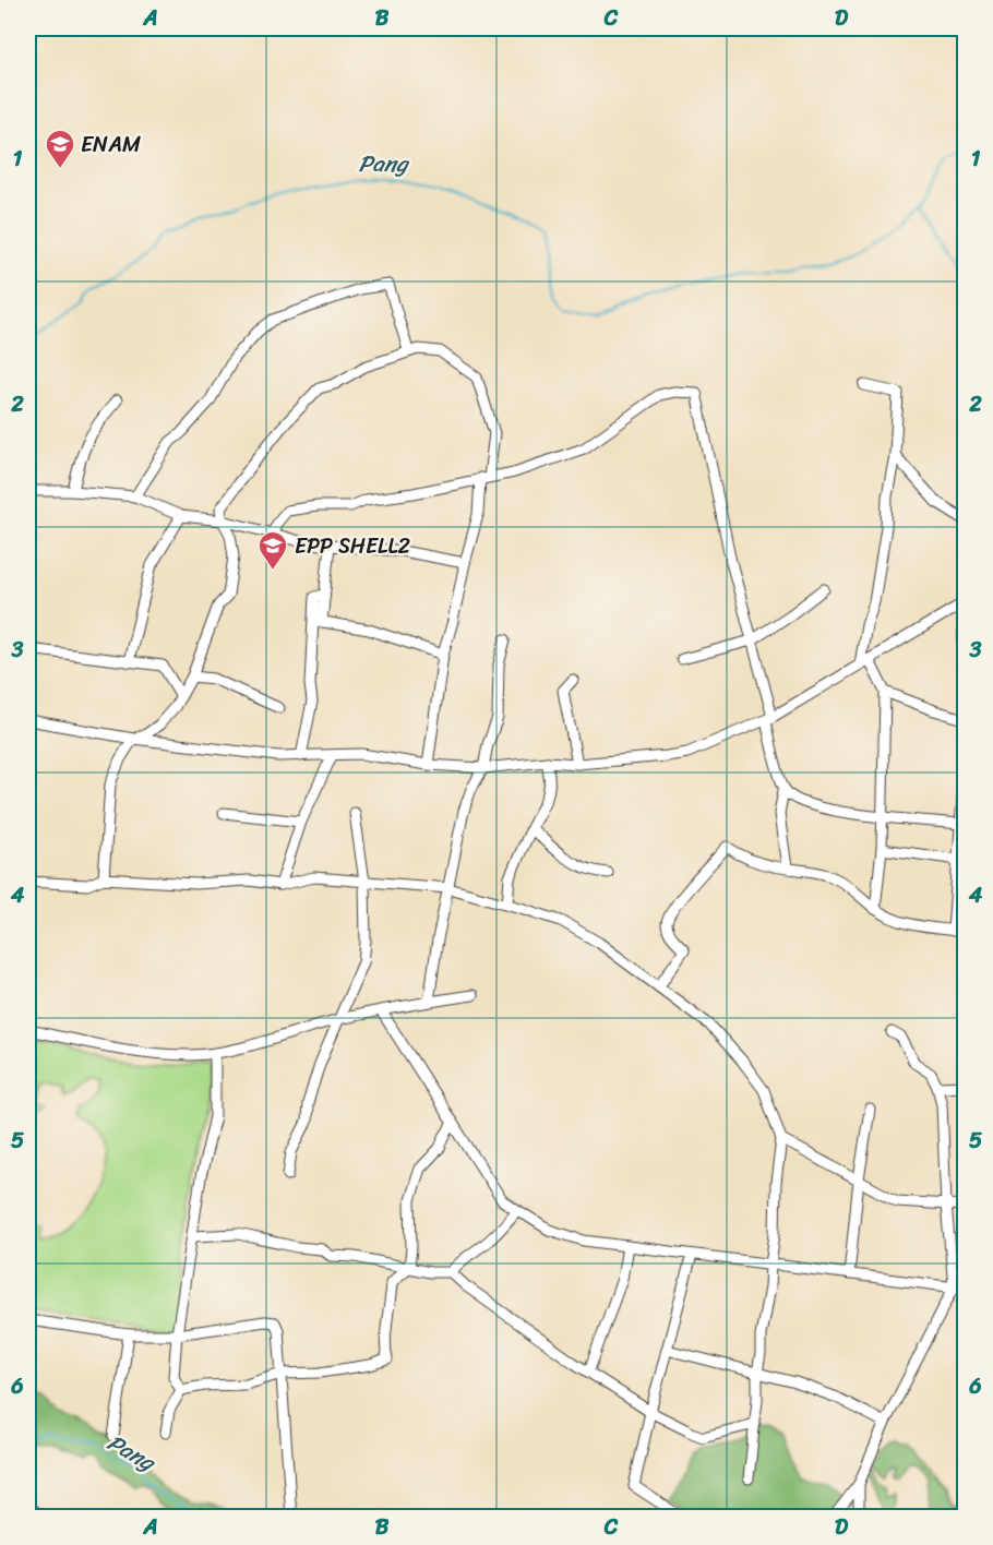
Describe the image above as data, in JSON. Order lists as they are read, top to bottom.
{
  "water": ["Pang"],
  "places": {
    "school or university": ["ENAM", "EPP SHELL2"]
  },
  "grid": {
    "columns": [
      "A",
      "B",
      "C",
      "D"
    ],
    "rows": [
      "1",
      "2",
      "3",
      "4",
      "5",
      "6"
    ]
  }
}
